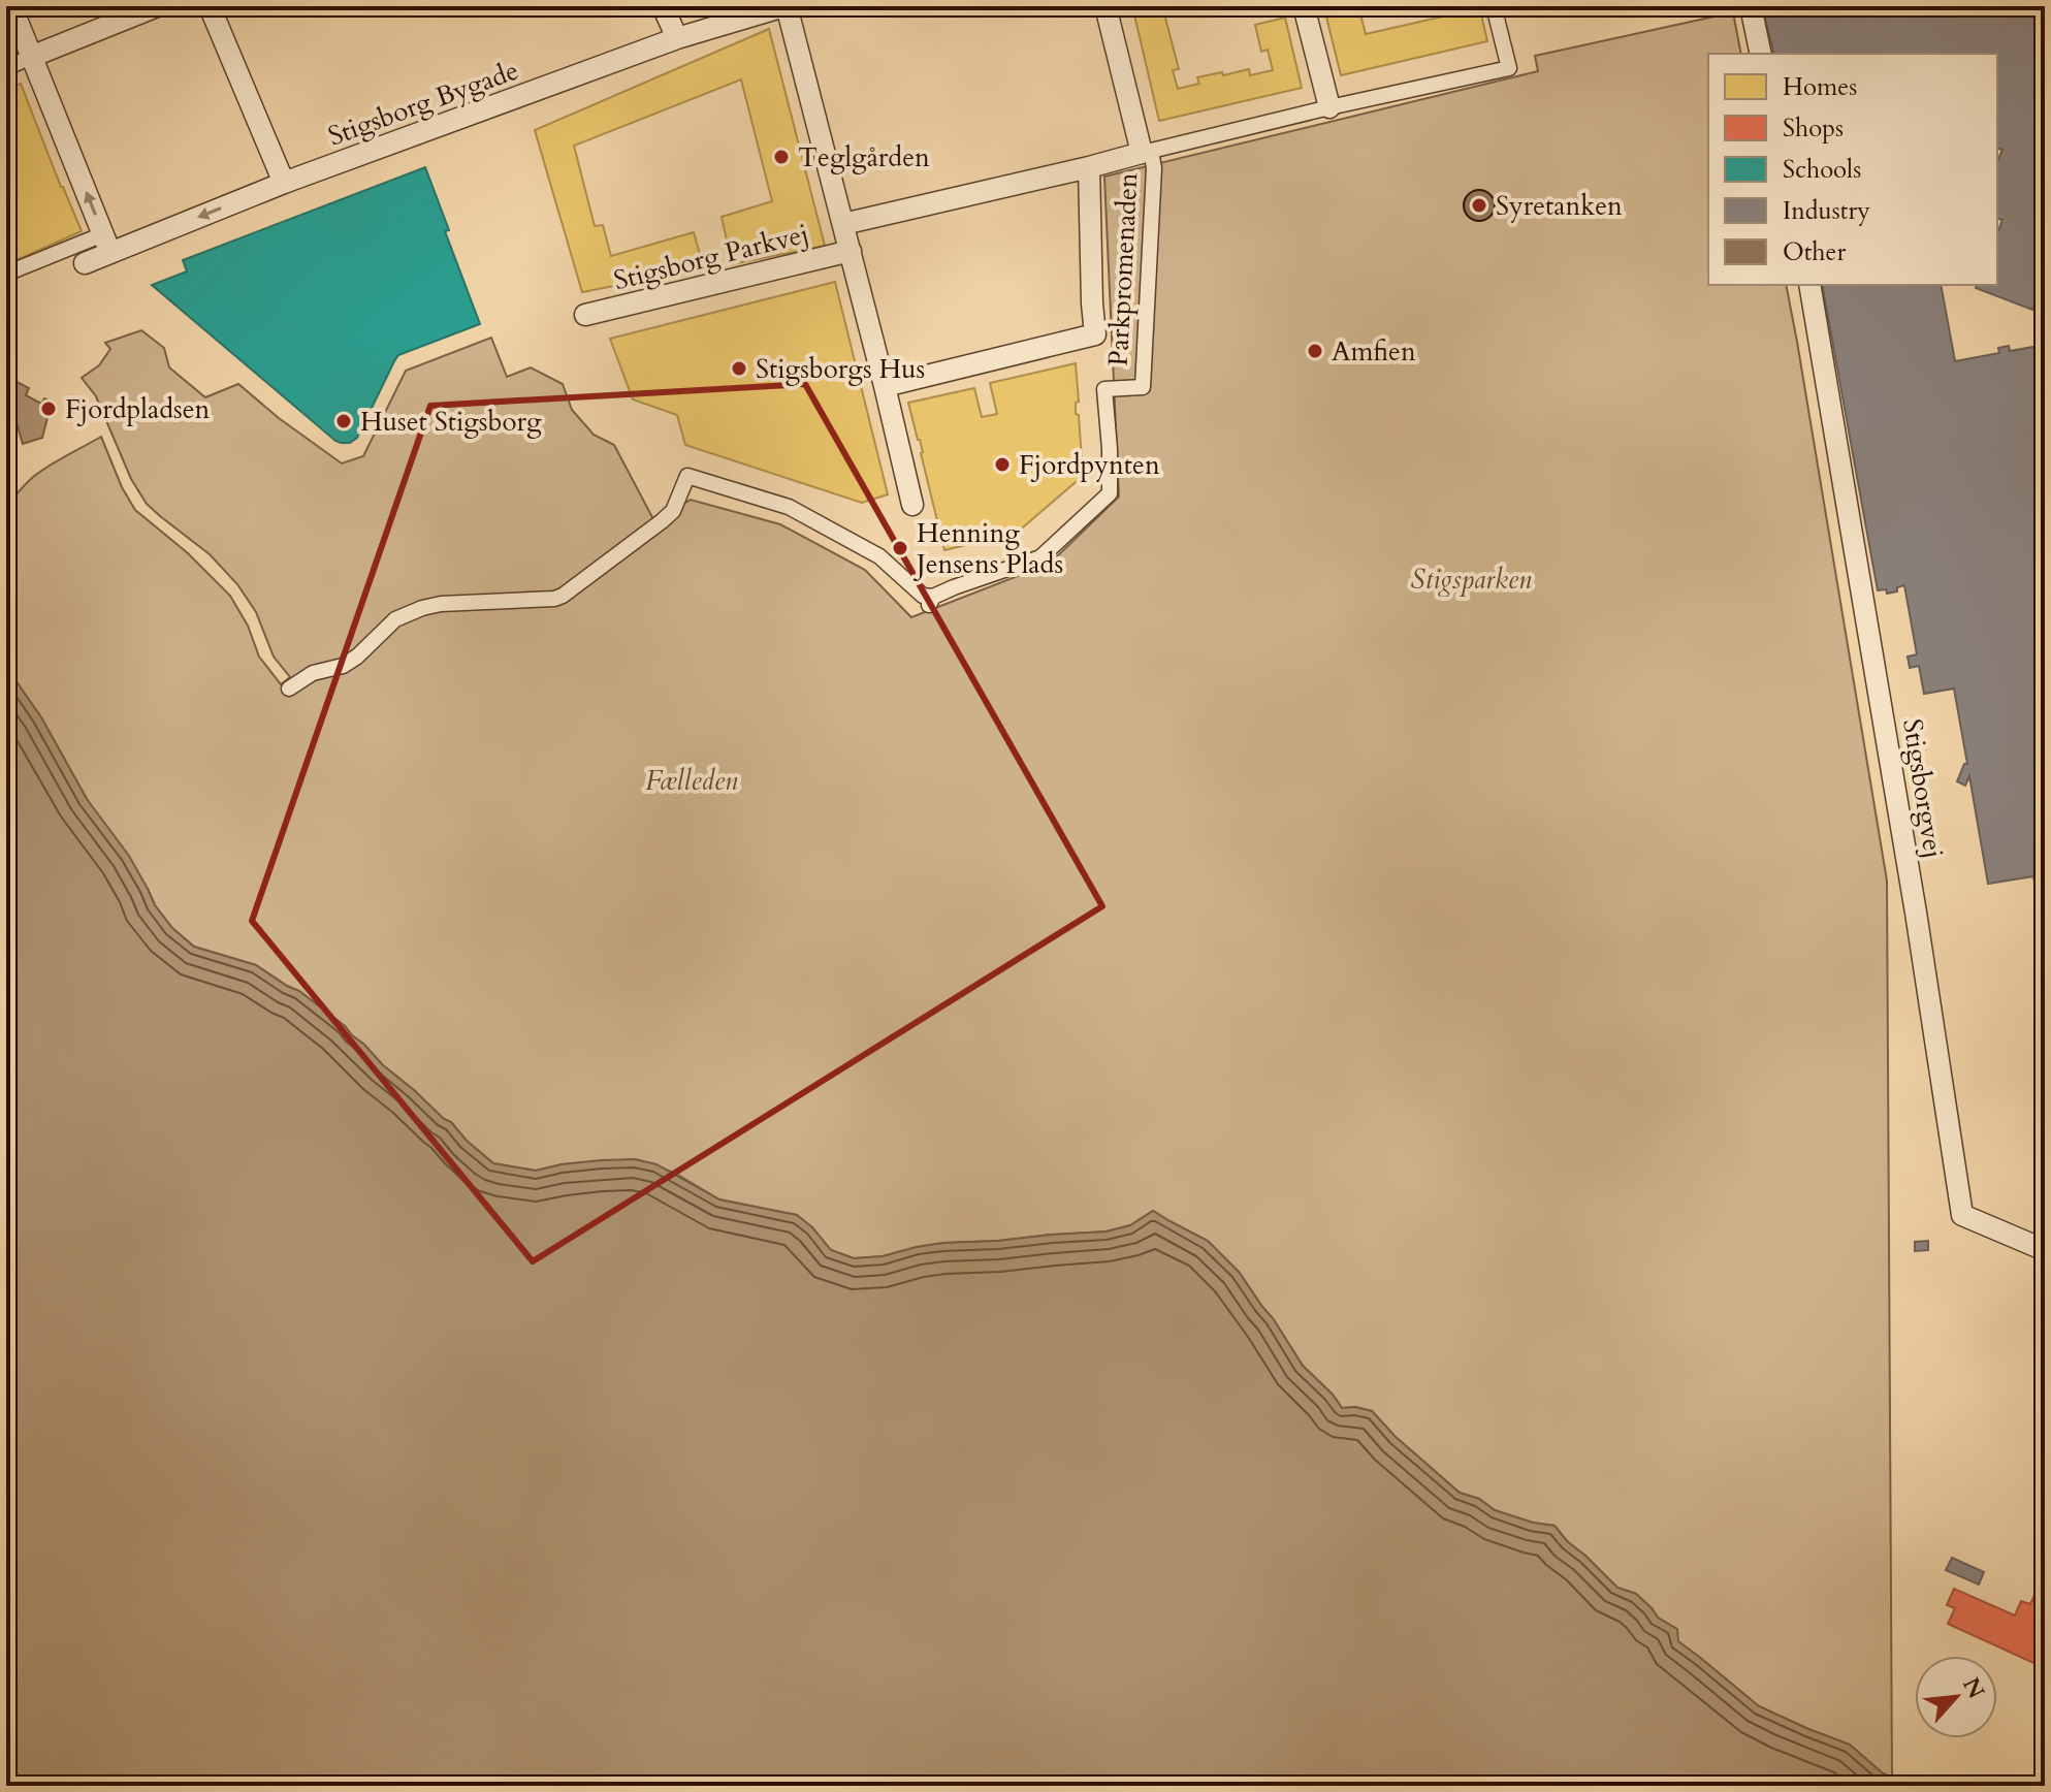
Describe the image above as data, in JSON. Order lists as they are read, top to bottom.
{
  "streets": {
    "street": [
      "Stigsborg Bygade",
      "Stigsborg Parkvej",
      "Parkpromenaden",
      "Stigsborgvej"
    ]
  },
  "crossings": [
    ["Stigsborg Bygade", "Stigsborg Parkvej"],
    ["Stigsborg Parkvej", "Parkpromenaden"]
  ],
  "parks": ["Stigsparken", "Fælleden"],
  "places": [
    "Teglgården",
    "Syretanken",
    "Amfien",
    "Stigsborgs Hus",
    "Fjordpladsen",
    "Huset Stigsborg",
    "Fjordpynten",
    "Henning Jensens Plads"
  ],
  "legend": [
    "Homes",
    "Shops",
    "Schools",
    "Industry",
    "Other"
  ],
  "north": "top right"
}
